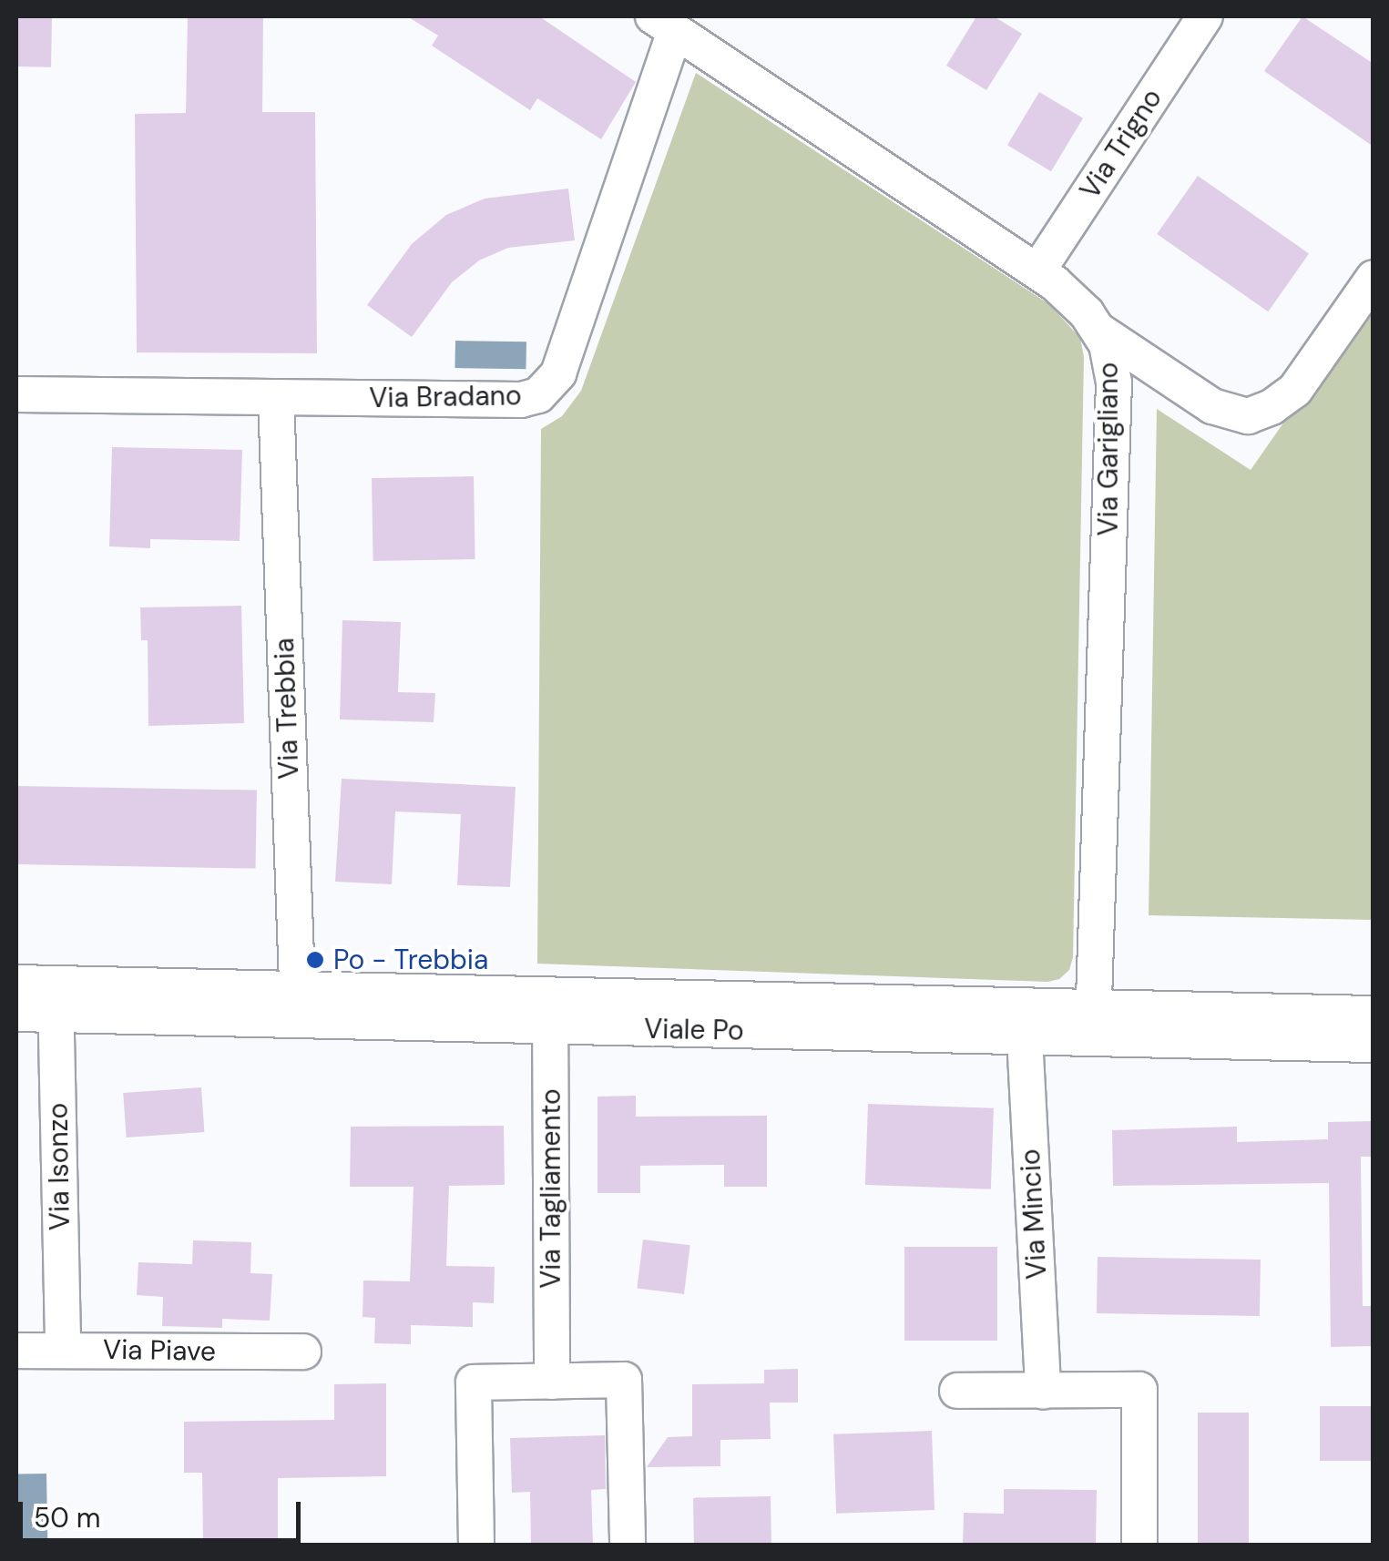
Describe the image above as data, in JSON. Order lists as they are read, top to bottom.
{
  "streets": {
    "street": [
      "Via Trigno",
      "Via Bradano",
      "Via Garigliano",
      "Via Trebbia",
      "Viale Po",
      "Via Isonzo",
      "Via Tagliamento",
      "Via Mincio",
      "Via Piave"
    ]
  },
  "crossings": [
    ["Via Trigno", "Via Garigliano"],
    ["Via Bradano", "Via Garigliano"],
    ["Via Bradano", "Via Trebbia"],
    ["Via Garigliano", "Viale Po"],
    ["Via Trebbia", "Viale Po"],
    ["Viale Po", "Via Isonzo"],
    ["Viale Po", "Via Tagliamento"],
    ["Viale Po", "Via Mincio"],
    ["Via Isonzo", "Via Piave"]
  ],
  "places": ["Po - Trebbia"],
  "scale_bar": "50 m"
}
